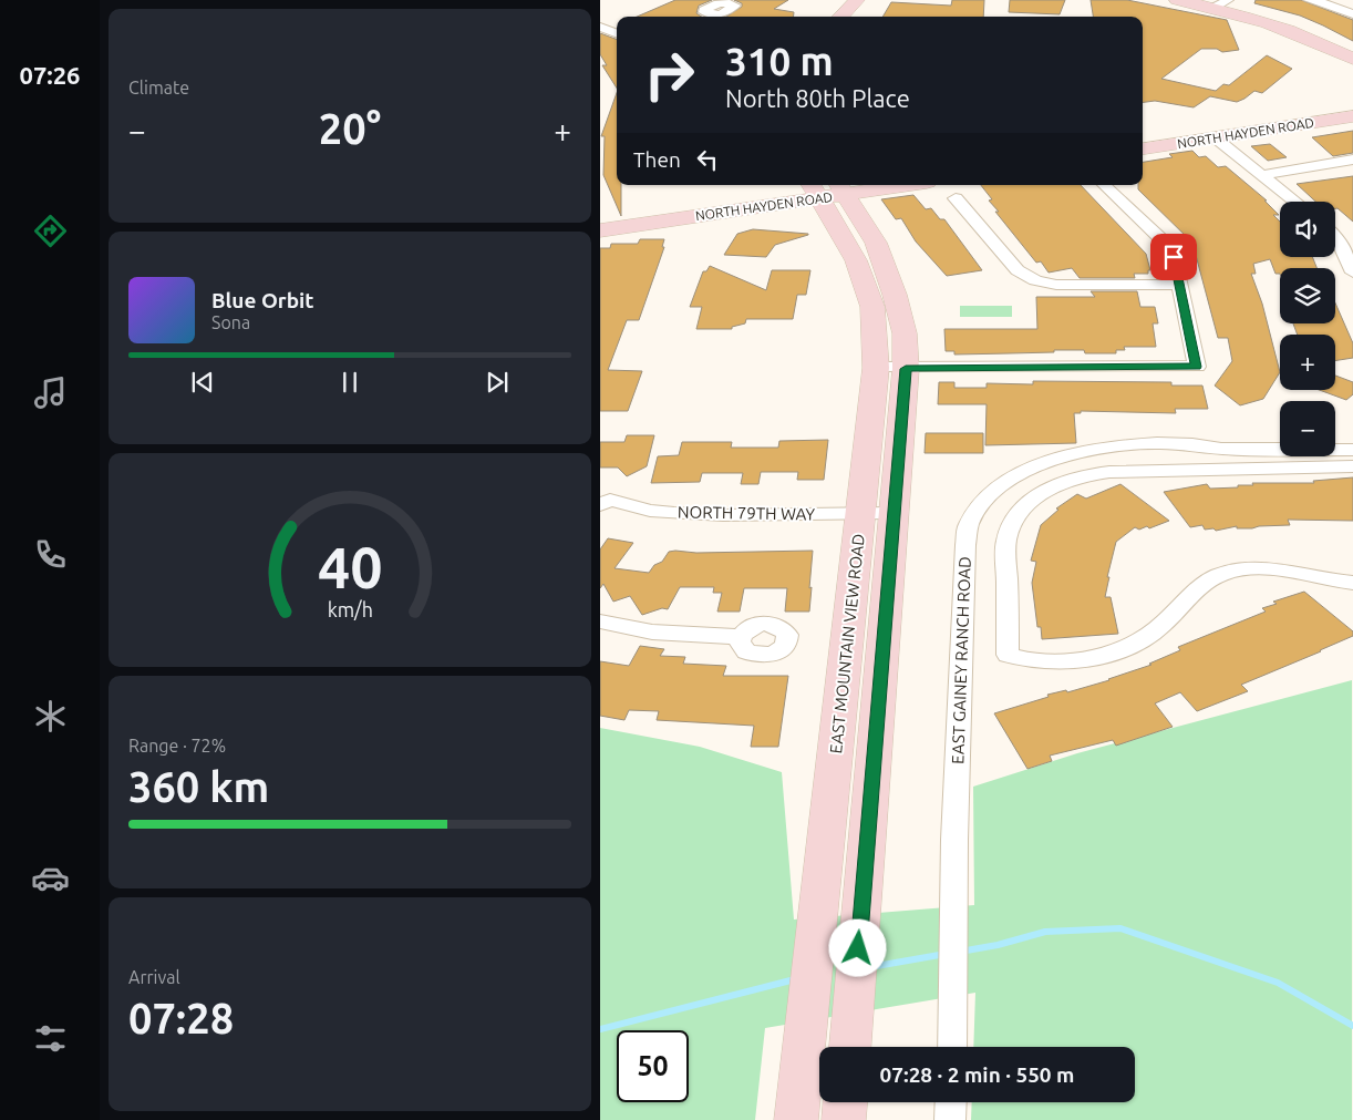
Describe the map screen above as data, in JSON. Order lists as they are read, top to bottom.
{
  "streets": {
    "main road": ["NORTH HAYDEN ROAD", "EAST MOUNTAIN VIEW ROAD"],
    "street": ["NORTH 79TH WAY", "EAST GAINEY RANCH ROAD"]
  },
  "crossings": [
    ["NORTH HAYDEN ROAD", "EAST MOUNTAIN VIEW ROAD"],
    ["NORTH 79TH WAY", "EAST MOUNTAIN VIEW ROAD"]
  ],
  "page": {
    "tabs": "07:26",
    "tile": [
      "Climate",
      ["Range · 72%", "360 km"],
      ["Arrival", "07:28"]
    ],
    "turn": ["310 m", "North 80th Place"],
    "heat": ["−", "20°", "+"],
    "then": "Then",
    "map_buttons": ["+", "−"],
    "song": ["Blue Orbit", "Sona"],
    "limit": "50",
    "trip": "07:28 · 2 min · 550 m",
    "gauge": ["40", "km/h"]
  }
}
